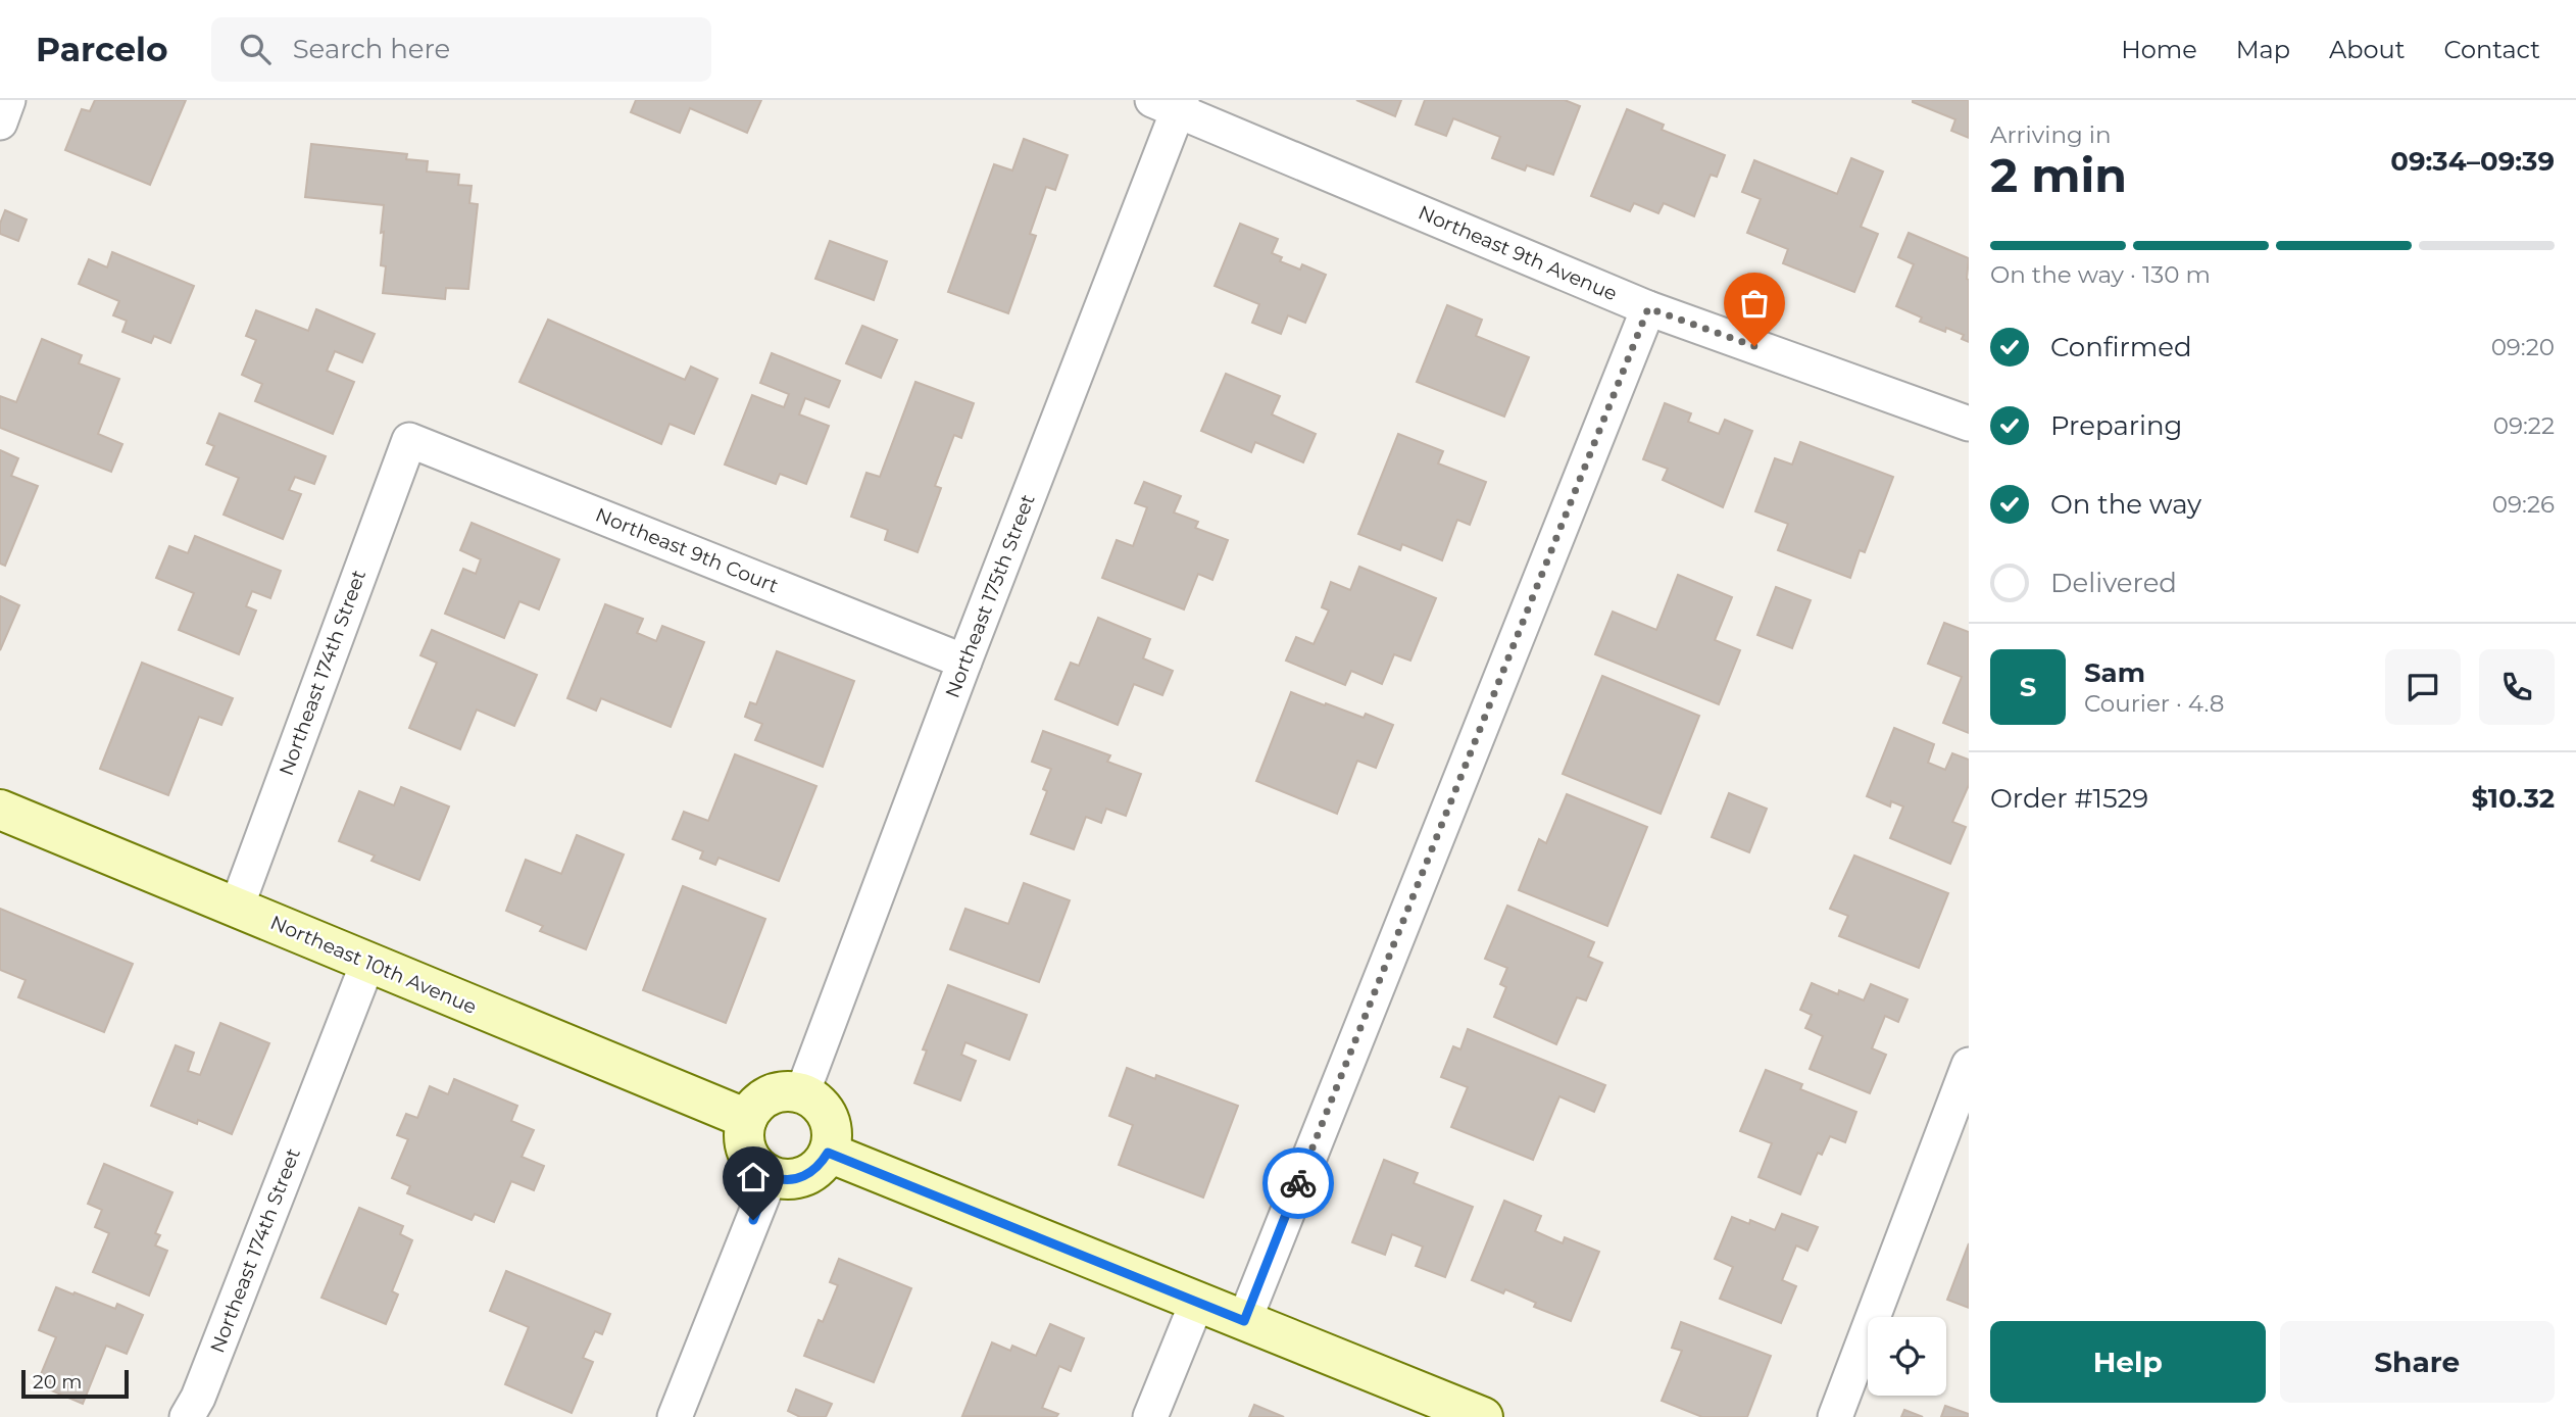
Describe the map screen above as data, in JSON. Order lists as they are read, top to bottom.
{
  "streets": {
    "street": [
      "Northeast 9th Avenue",
      "Northeast 9th Court",
      "Northeast 175th Street",
      "Northeast 174th Street",
      "Northeast 10th Avenue"
    ]
  },
  "crossings": [
    ["Northeast 9th Avenue", "Northeast 175th Street"],
    ["Northeast 9th Court", "Northeast 175th Street"],
    ["Northeast 9th Court", "Northeast 174th Street"],
    ["Northeast 175th Street", "Northeast 10th Avenue"],
    ["Northeast 174th Street", "Northeast 10th Avenue"]
  ],
  "scale_bar": "20 m",
  "page": {
    "header": "Parcelo",
    "search": "Search here",
    "nav": [
      "Home",
      "Map",
      "About",
      "Contact"
    ],
    "heading": ["2 min", "Arriving in", "09:34–09:39"],
    "panel": [
      "Sam",
      "Courier · 4.8",
      "Order #1529",
      "$10.32"
    ],
    "bar": "On the way · 130 m",
    "list": [
      ["Confirmed", "09:20"],
      ["Preparing", "09:22"],
      ["On the way", "09:26"],
      "Delivered"
    ],
    "round": "S",
    "buttons": ["Help", "Share"],
    "scale": "20 m"
  }
}
